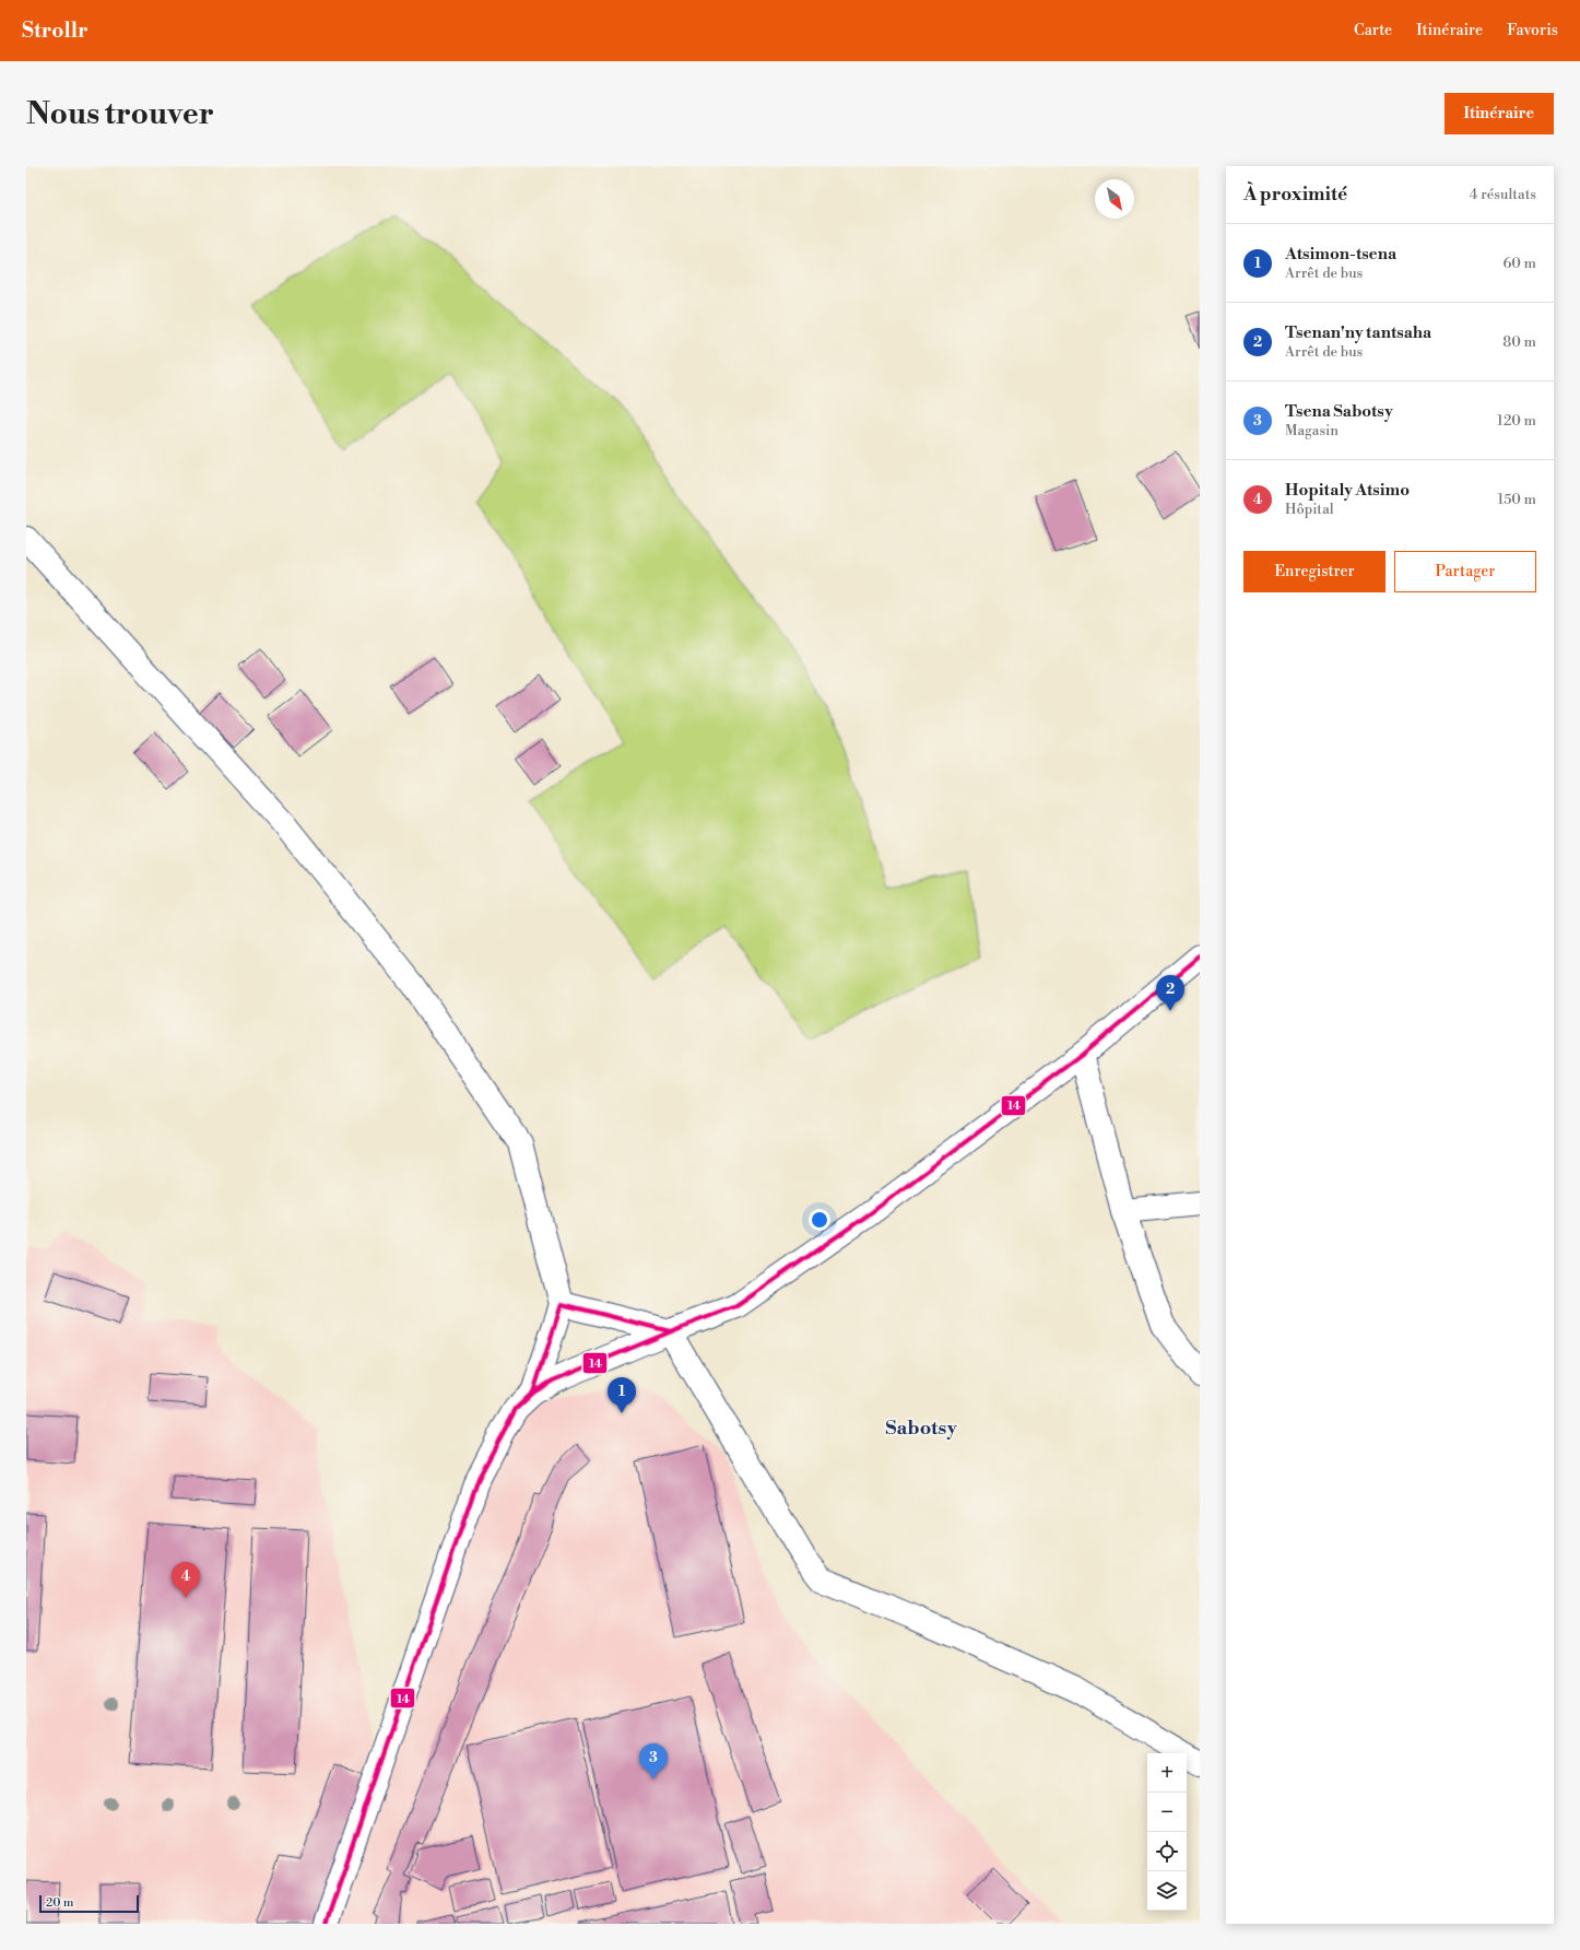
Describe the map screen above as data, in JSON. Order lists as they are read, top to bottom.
{
  "districts": ["Sabotsy"],
  "lines": ["transit line 14"],
  "scale_bar": "20 m",
  "north": "bottom right",
  "page": {
    "header": "Strollr",
    "nav": ["Carte", "Itinéraire", "Favoris"],
    "buttons": [
      "Itinéraire",
      ["Enregistrer", "Partager"]
    ],
    "title": "Nous trouver",
    "heading": ["À proximité", "4 résultats"],
    "list": [
      {
        "mark": "1",
        "name": "Atsimon-tsena",
        "note": "Arrêt de bus",
        "value": "60 m"
      },
      {
        "mark": "2",
        "name": "Tsenan'ny tantsaha",
        "note": "Arrêt de bus",
        "value": "80 m"
      },
      {
        "mark": "3",
        "name": "Tsena Sabotsy",
        "note": "Magasin",
        "value": "120 m"
      },
      {
        "mark": "4",
        "name": "Hopitaly Atsimo",
        "note": "Hôpital",
        "value": "150 m"
      }
    ],
    "pins": [
      "2",
      "1",
      "4",
      "3"
    ],
    "map_buttons": ["+", "−"],
    "scale": "20 m"
  }
}
